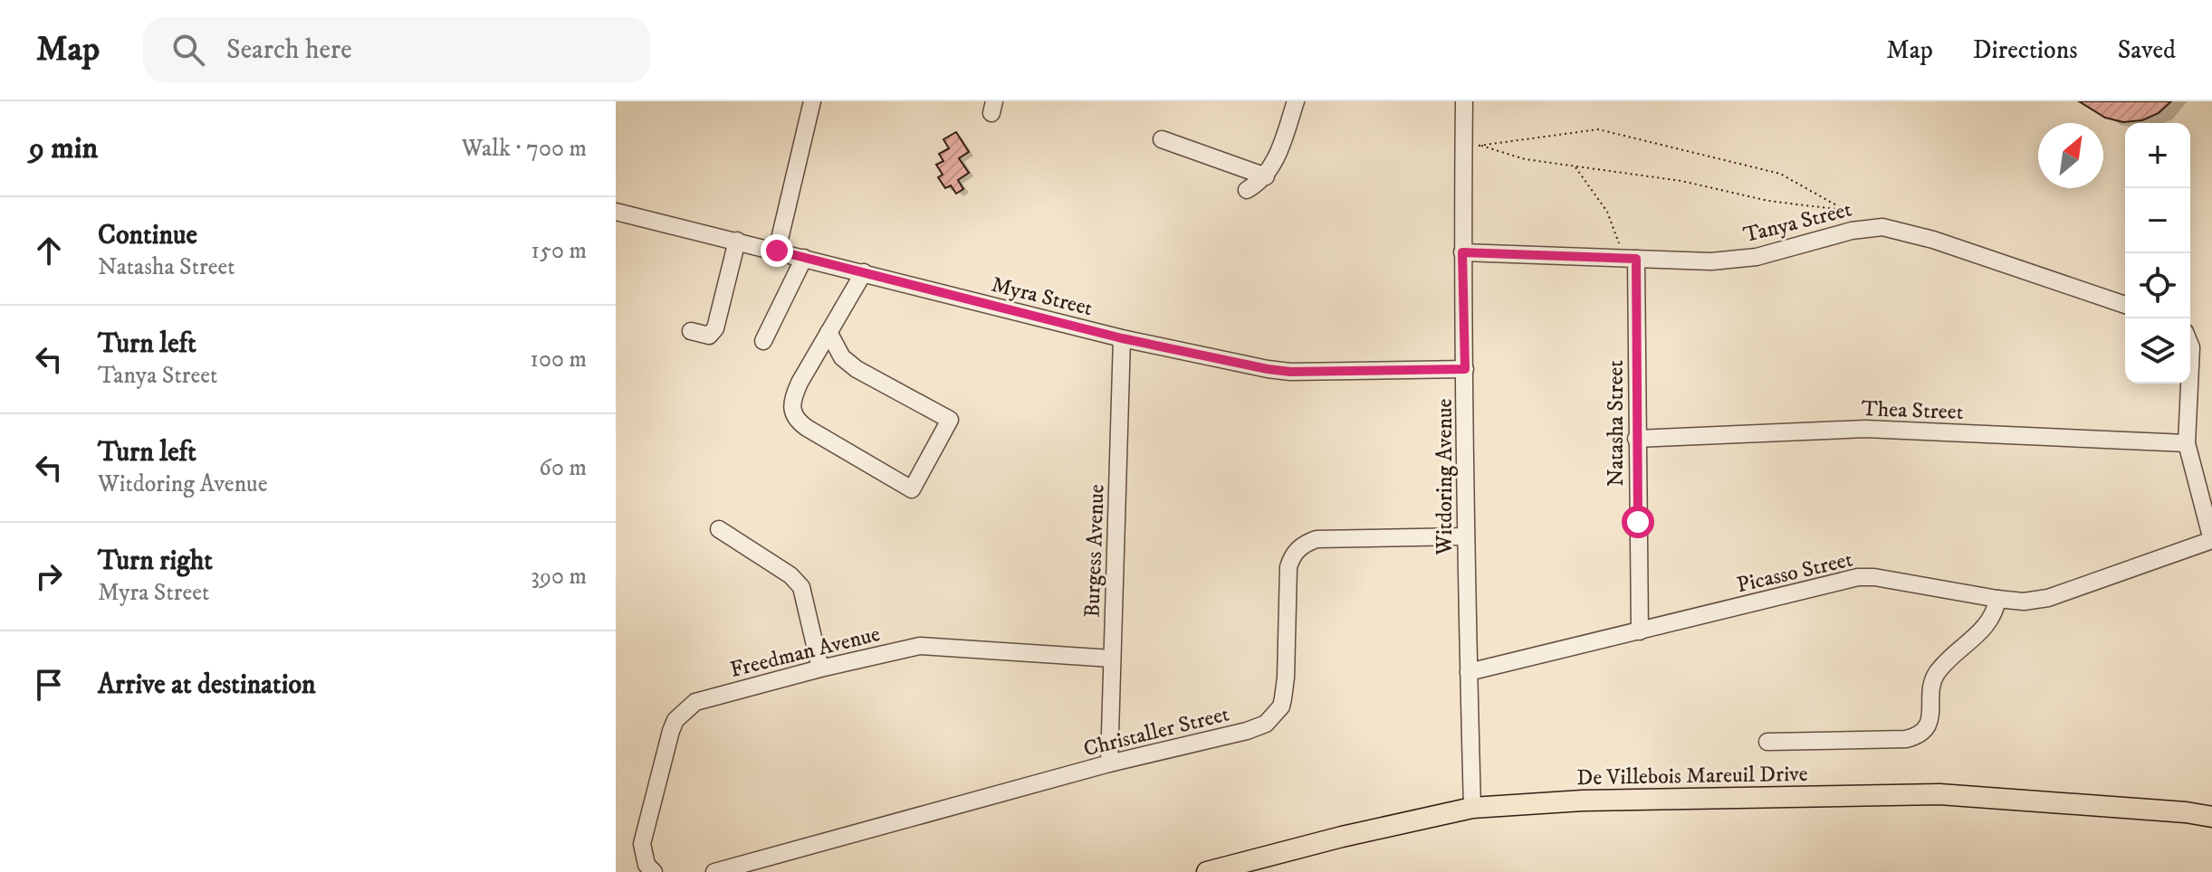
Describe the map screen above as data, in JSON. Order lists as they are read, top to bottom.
{
  "streets": {
    "main road": ["De Villebois Mareuil Drive"],
    "street": [
      "Tanya Street",
      "Myra Street",
      "Thea Street",
      "Natasha Street",
      "Witdoring Avenue",
      "Burgess Avenue",
      "Picasso Street",
      "Freedman Avenue",
      "Christaller Street"
    ]
  },
  "crossings": [
    ["Tanya Street", "Natasha Street"],
    ["Tanya Street", "Witdoring Avenue"],
    ["Myra Street", "Witdoring Avenue"],
    ["Myra Street", "Burgess Avenue"],
    ["Thea Street", "Natasha Street"],
    ["Natasha Street", "Picasso Street"],
    ["Witdoring Avenue", "Picasso Street"],
    ["Witdoring Avenue", "Christaller Street"],
    ["Witdoring Avenue", "De Villebois Mareuil Drive"],
    ["Burgess Avenue", "Freedman Avenue"],
    ["Burgess Avenue", "Christaller Street"]
  ],
  "north": "top right",
  "page": {
    "header": "Map",
    "search": "Search here",
    "nav": ["Map", "Directions", "Saved"],
    "heading": ["9 min", "Walk · 700 m"],
    "map_buttons": ["+", "−"],
    "list": [
      ["Continue", "Natasha Street", "150 m"],
      ["Turn left", "Tanya Street", "100 m"],
      ["Turn left", "Witdoring Avenue", "60 m"],
      ["Turn right", "Myra Street", "390 m"],
      "Arrive at destination"
    ]
  }
}
